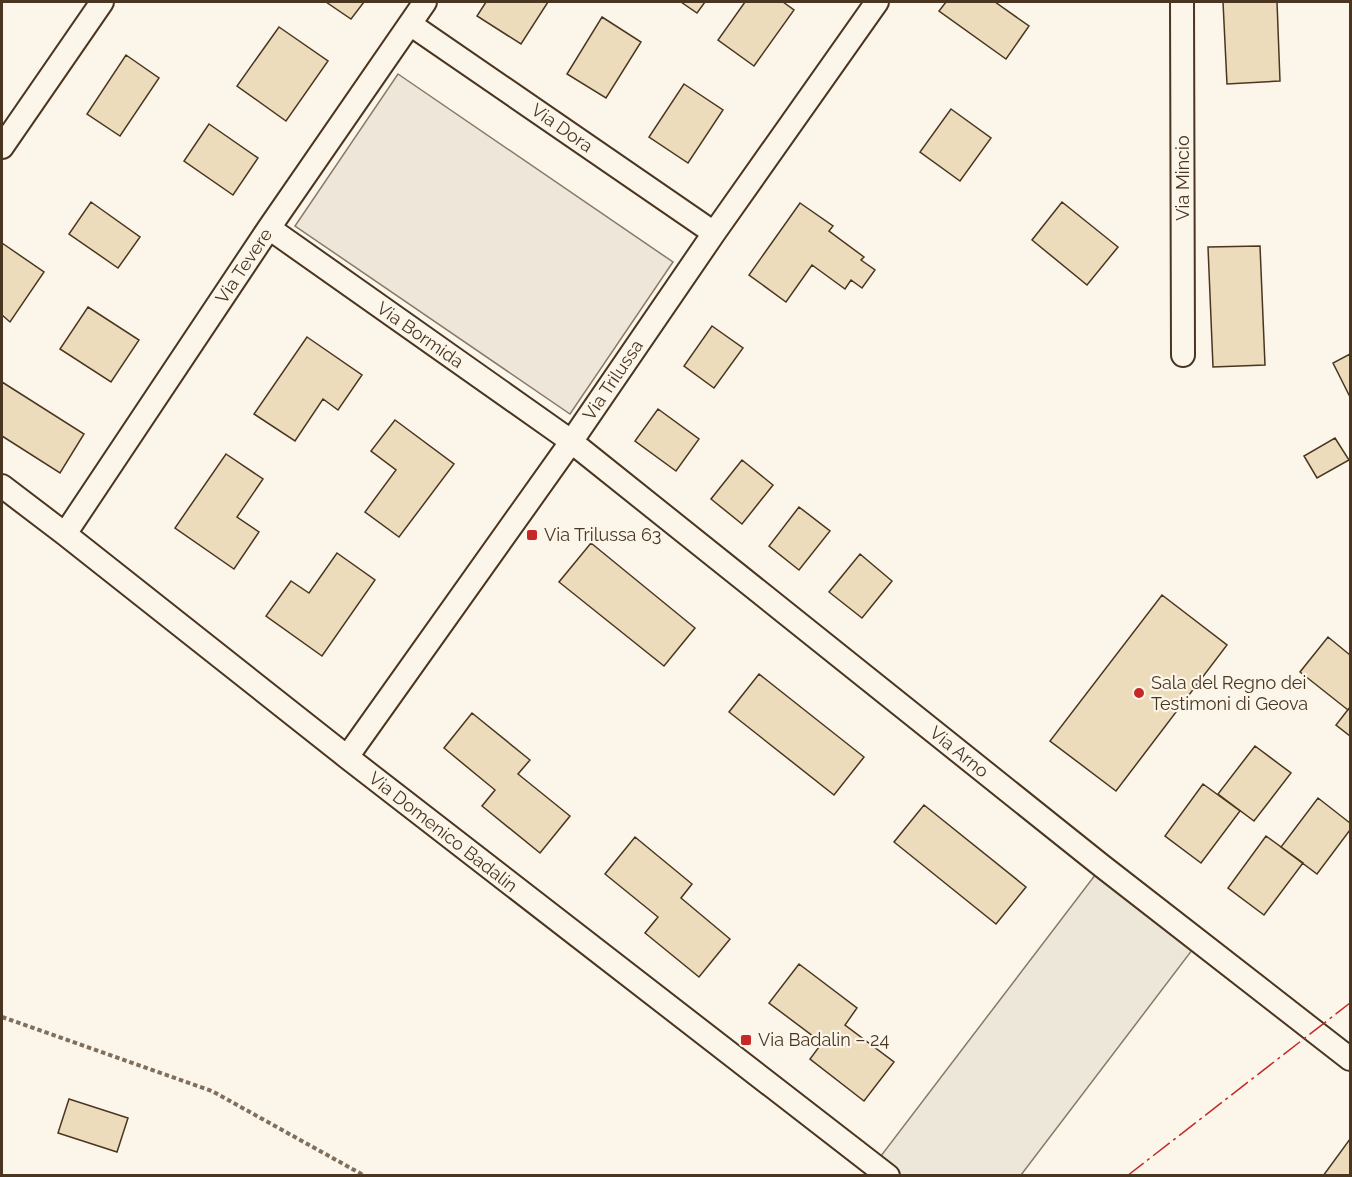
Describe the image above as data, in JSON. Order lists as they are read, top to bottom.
{
  "streets": {
    "street": [
      "Via Dora",
      "Via Mincio",
      "Via Tevere",
      "Via Bormida",
      "Via Trilussa",
      "Via Arno",
      "Via Domenico Badalin"
    ]
  },
  "crossings": [
    ["Via Dora", "Via Tevere"],
    ["Via Dora", "Via Trilussa"],
    ["Via Tevere", "Via Bormida"],
    ["Via Tevere", "Via Domenico Badalin"],
    ["Via Bormida", "Via Trilussa"],
    ["Via Bormida", "Via Arno"],
    ["Via Trilussa", "Via Arno"],
    ["Via Trilussa", "Via Domenico Badalin"]
  ],
  "places": {
    "transit": ["Via Trilussa 63", "Via Badalin – 24"],
    "other": ["Sala del Regno dei Testimoni di Geova"]
  }
}
